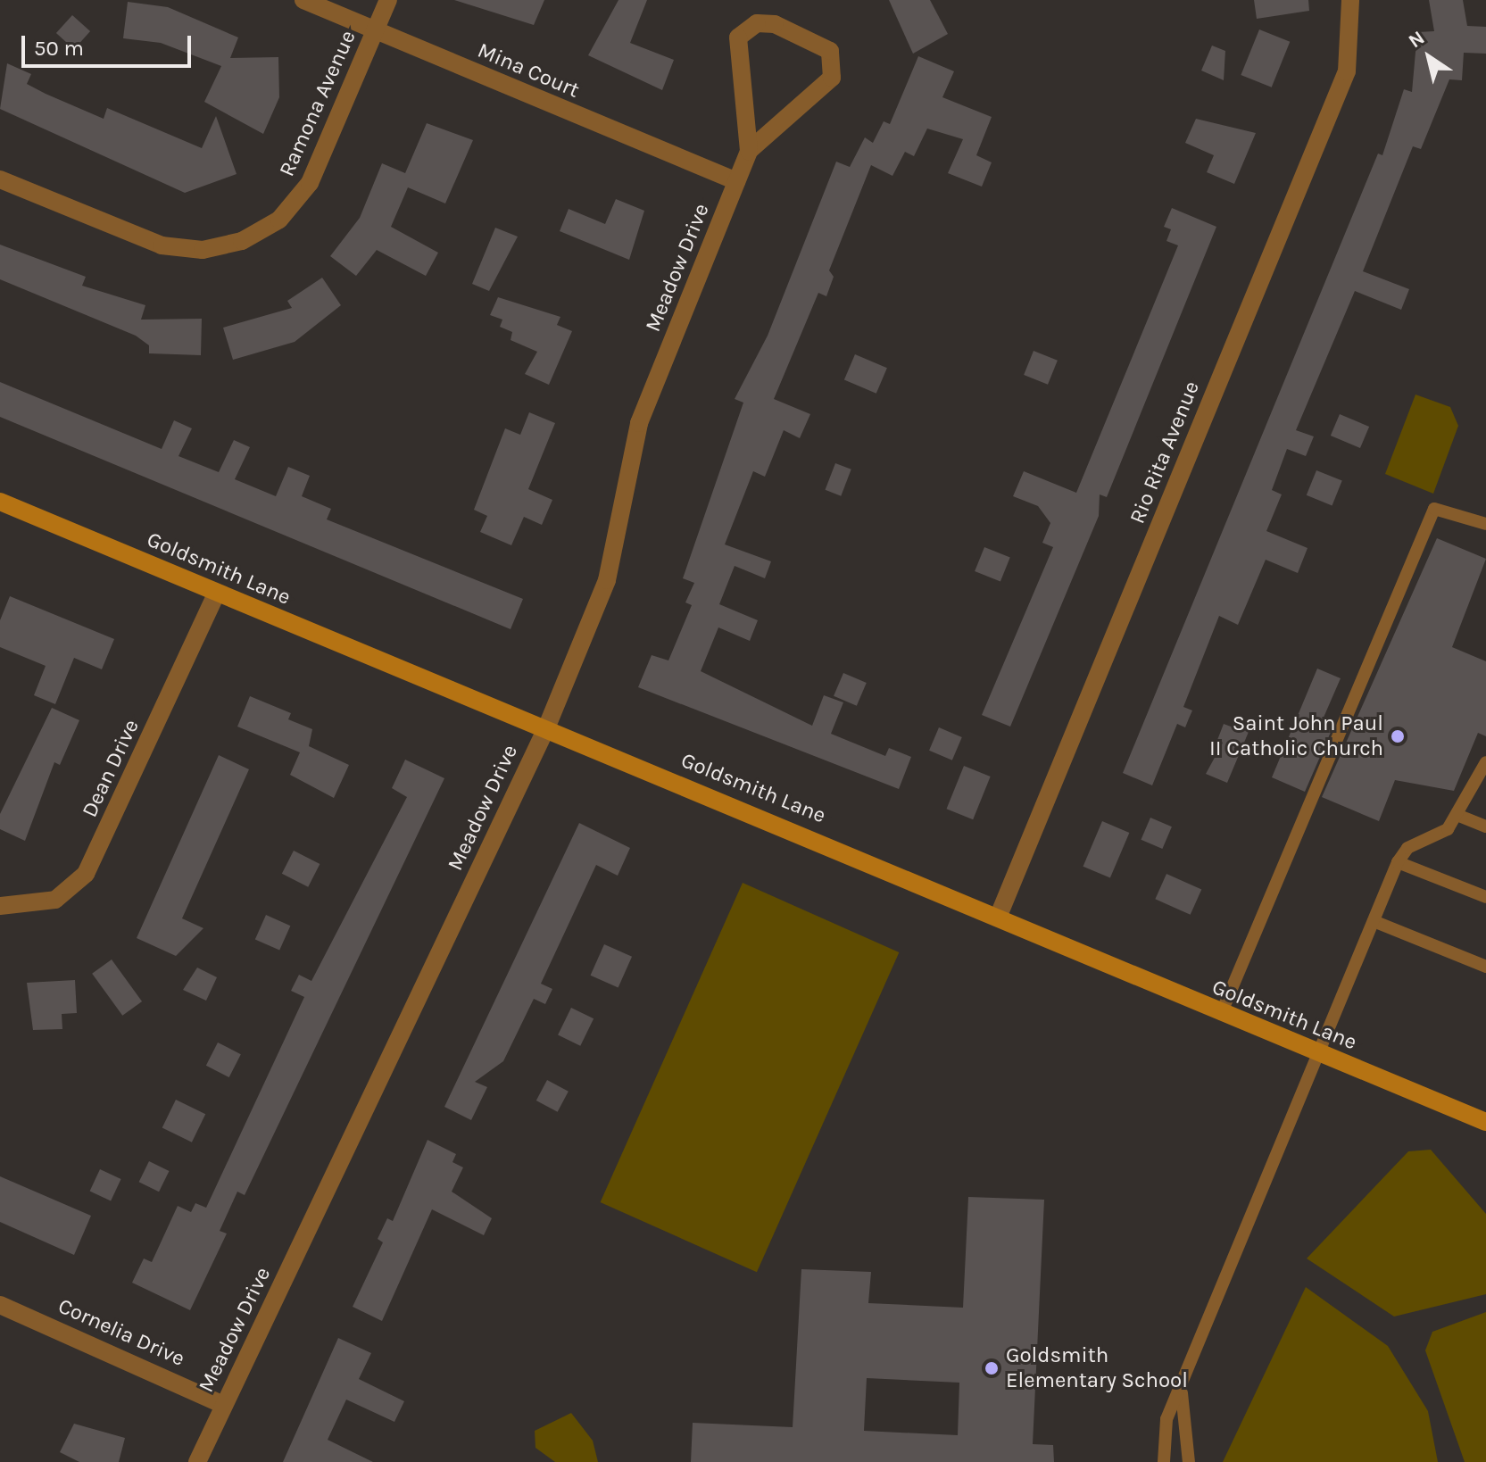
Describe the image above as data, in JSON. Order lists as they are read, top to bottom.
{
  "streets": {
    "street": [
      "Mina Court",
      "Ramona Avenue",
      "Meadow Drive",
      "Rio Rita Avenue",
      "Goldsmith Lane",
      "Dean Drive",
      "Cornelia Drive"
    ]
  },
  "crossings": [
    ["Mina Court", "Ramona Avenue"],
    ["Mina Court", "Meadow Drive"],
    ["Meadow Drive", "Goldsmith Lane"],
    ["Meadow Drive", "Cornelia Drive"],
    ["Rio Rita Avenue", "Goldsmith Lane"],
    ["Goldsmith Lane", "Dean Drive"]
  ],
  "places": ["Saint John Paul II Catholic Church", "Goldsmith Elementary School"],
  "scale_bar": "50 m",
  "north": "top left"
}
